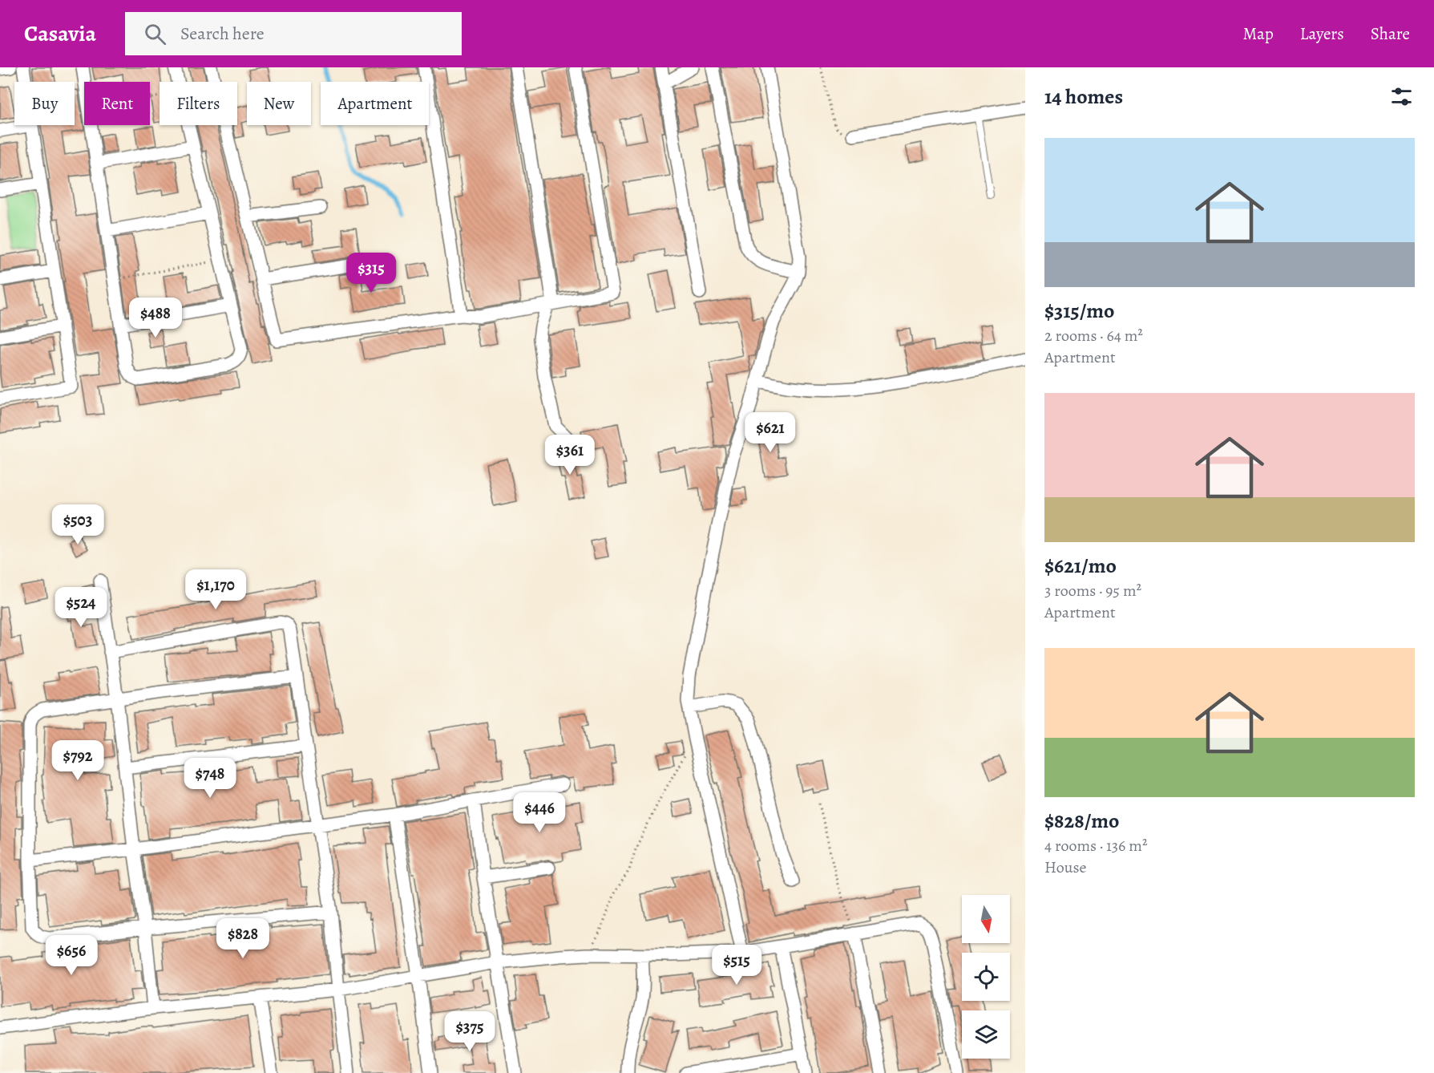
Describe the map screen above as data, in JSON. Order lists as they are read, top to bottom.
{
  "north": "bottom",
  "page": {
    "header": "Casavia",
    "search": "Search here",
    "nav": ["Map", "Layers", "Share"],
    "heading": "14 homes",
    "chip": [
      "Buy",
      "Rent",
      "Filters",
      "New",
      "Apartment"
    ],
    "list": [
      {
        "name": "$315/mo",
        "note": "2 rooms · 64 m² · Apartment"
      },
      {
        "name": "$621/mo",
        "note": "3 rooms · 95 m² · Apartment"
      },
      {
        "name": "$828/mo",
        "note": "4 rooms · 136 m² · House"
      }
    ],
    "price": [
      "$315",
      "$488",
      "$621",
      "$361",
      "$503",
      "$1,170",
      "$524",
      "$792",
      "$748",
      "$446",
      "$828",
      "$656",
      "$515",
      "$375"
    ]
  }
}
